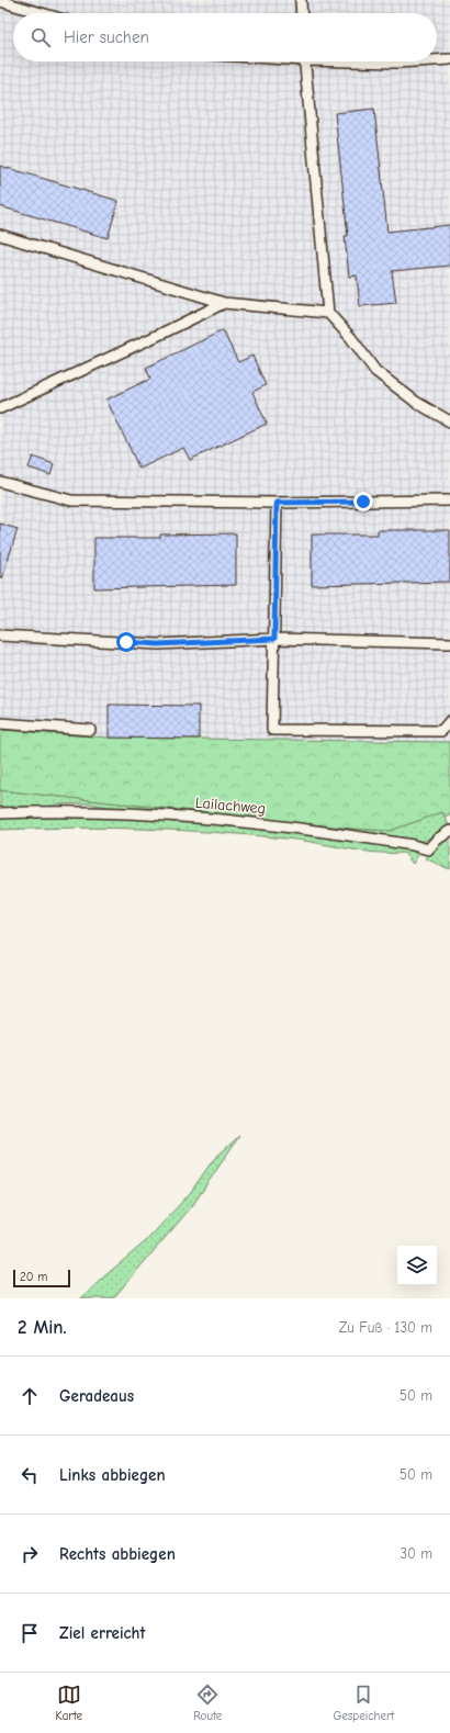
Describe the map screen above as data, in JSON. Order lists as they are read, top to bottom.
{
  "streets": {
    "lane": ["Lailachweg"]
  },
  "scale_bar": "20 m",
  "page": {
    "search": "Hier suchen",
    "scale": "20 m",
    "heading": ["2 Min.", "Zu Fuß · 130 m"],
    "list": [
      ["Geradeaus", "50 m"],
      ["Links abbiegen", "50 m"],
      ["Rechts abbiegen", "30 m"],
      "Ziel erreicht"
    ],
    "nav": ["Karte", "Route", "Gespeichert"]
  }
}
